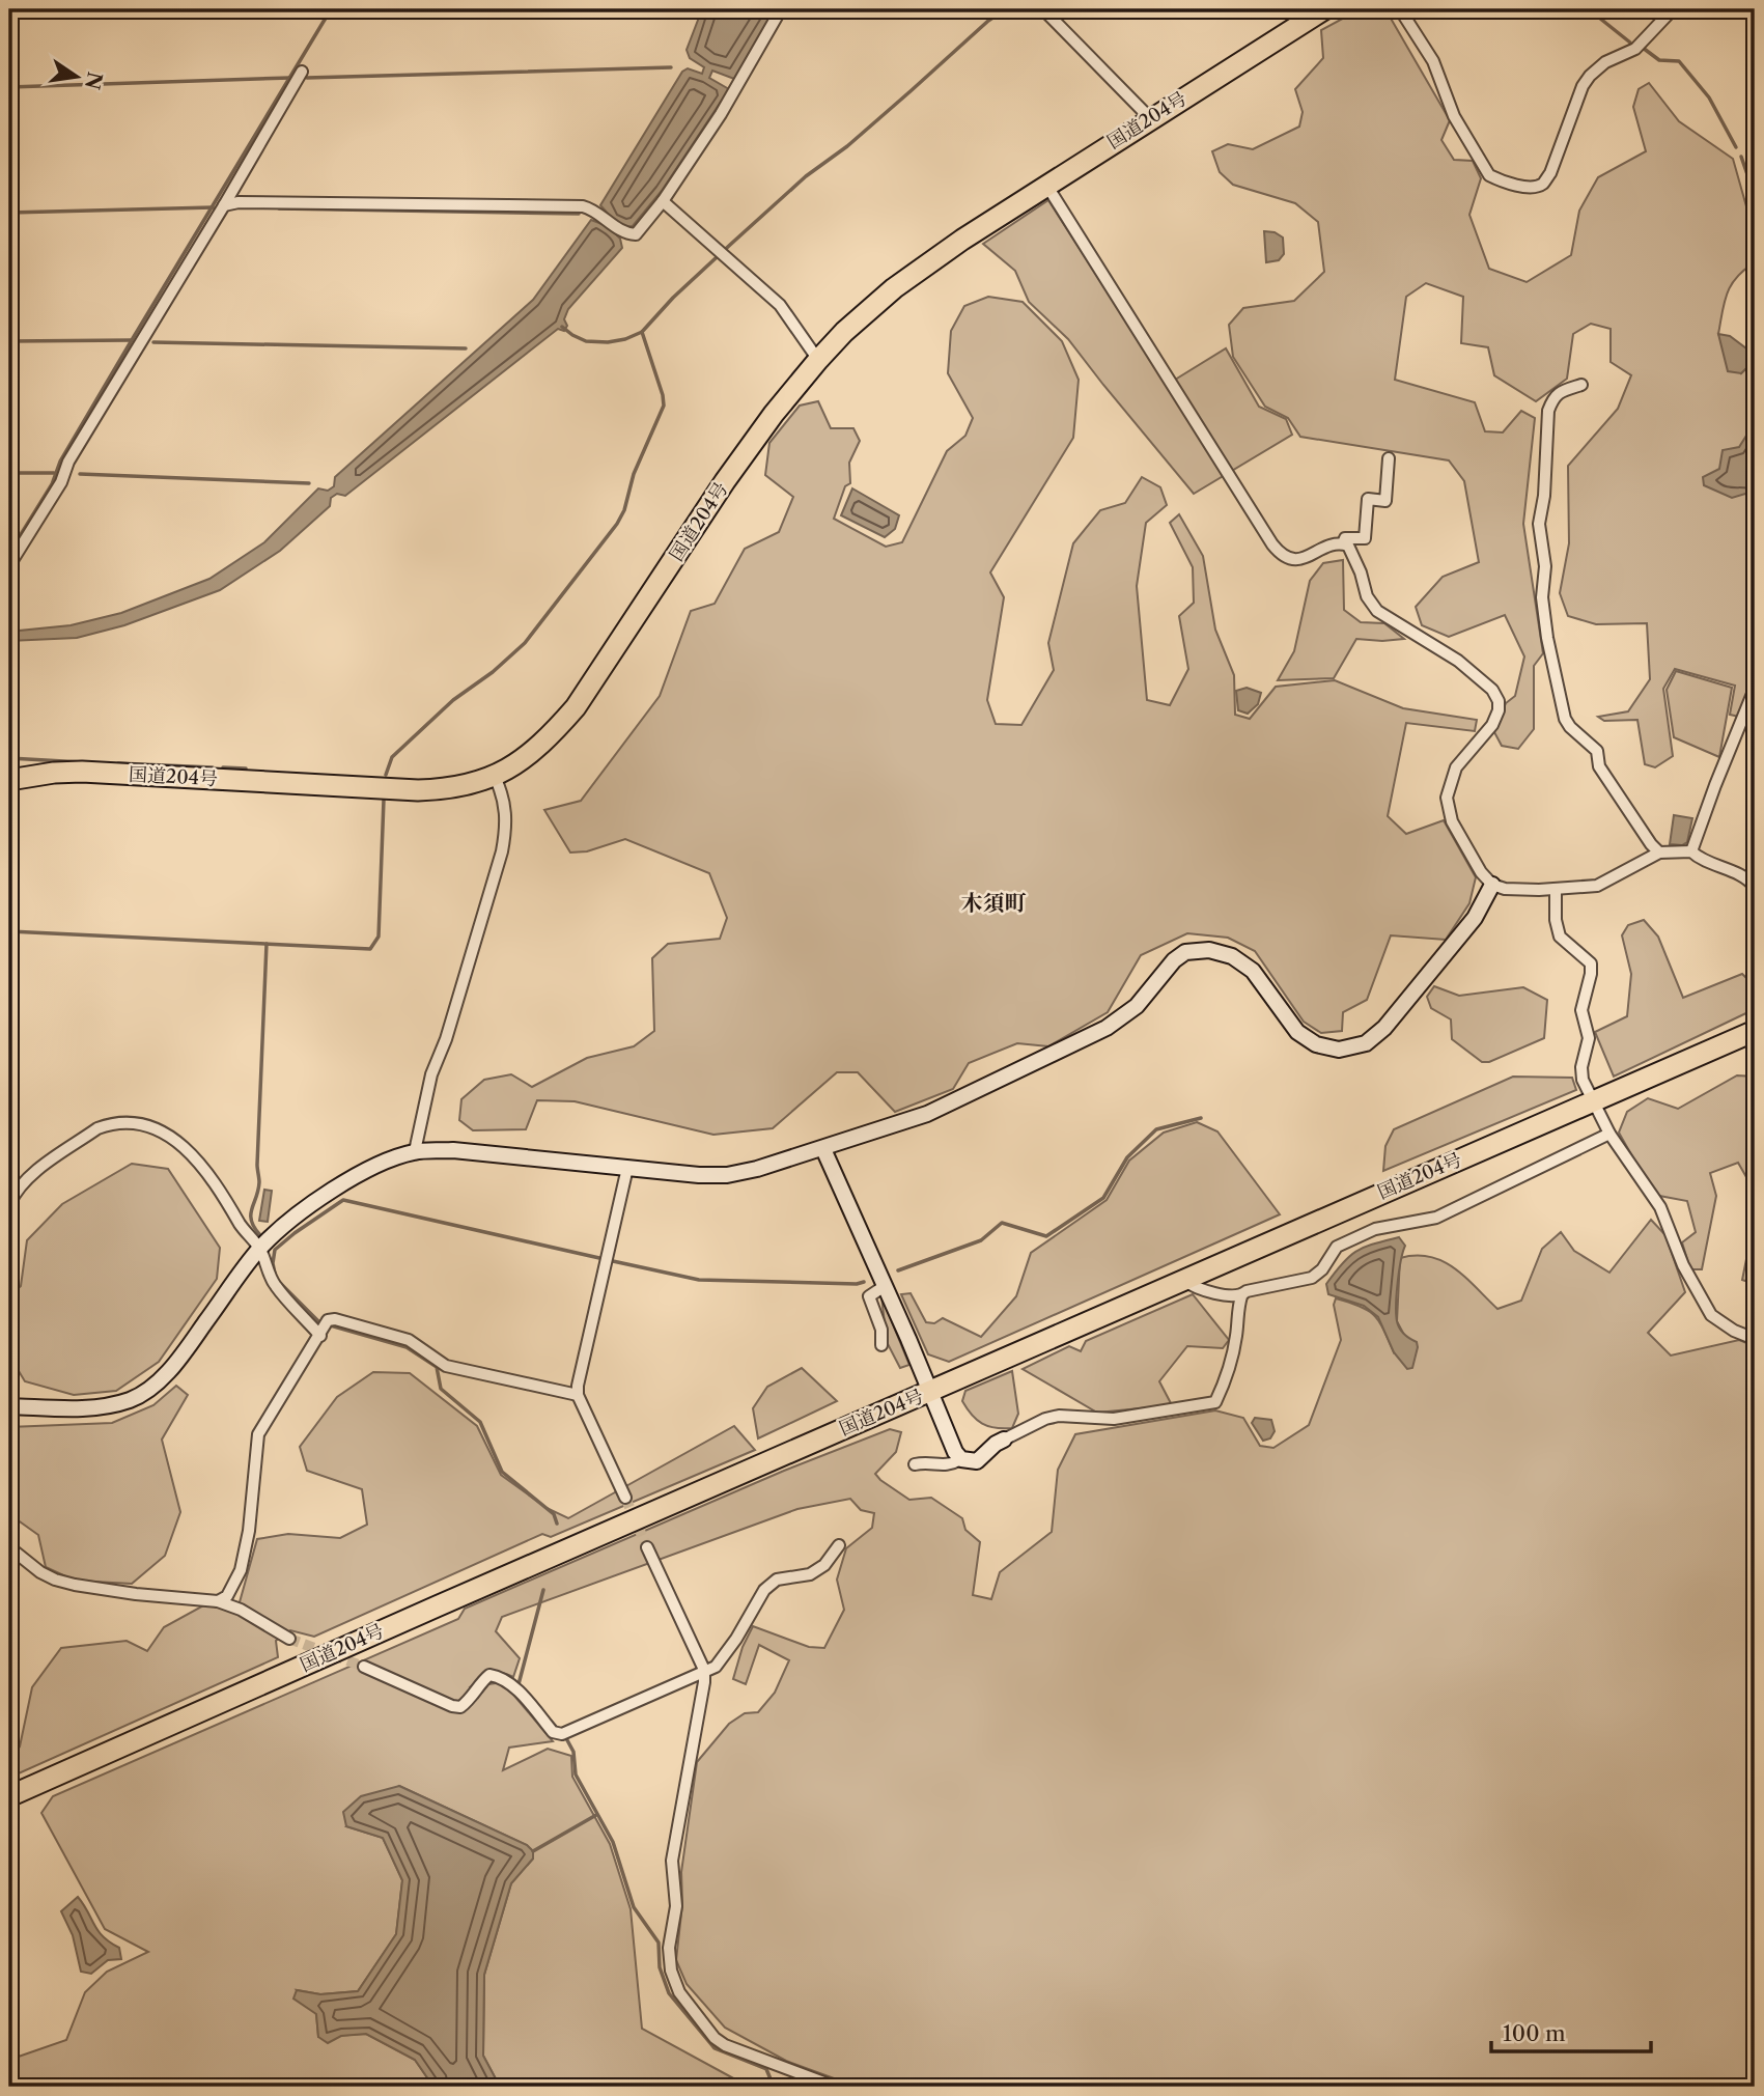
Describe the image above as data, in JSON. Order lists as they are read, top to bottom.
{
  "streets": {
    "highway": ["国道204号"]
  },
  "districts": ["木須町"],
  "scale_bar": "100 m",
  "north": "right"
}
